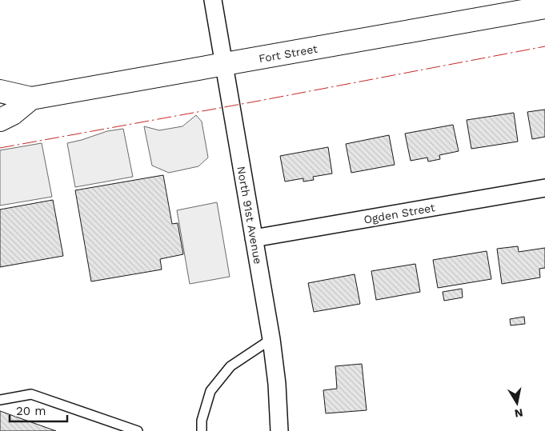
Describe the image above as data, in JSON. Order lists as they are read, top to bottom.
{
  "streets": {
    "main road": ["Fort Street"],
    "street": ["Ogden Street", "North 91st Avenue"]
  },
  "crossings": [
    ["Fort Street", "North 91st Avenue"],
    ["Ogden Street", "North 91st Avenue"]
  ],
  "scale_bar": "20 m",
  "north": "bottom"
}
